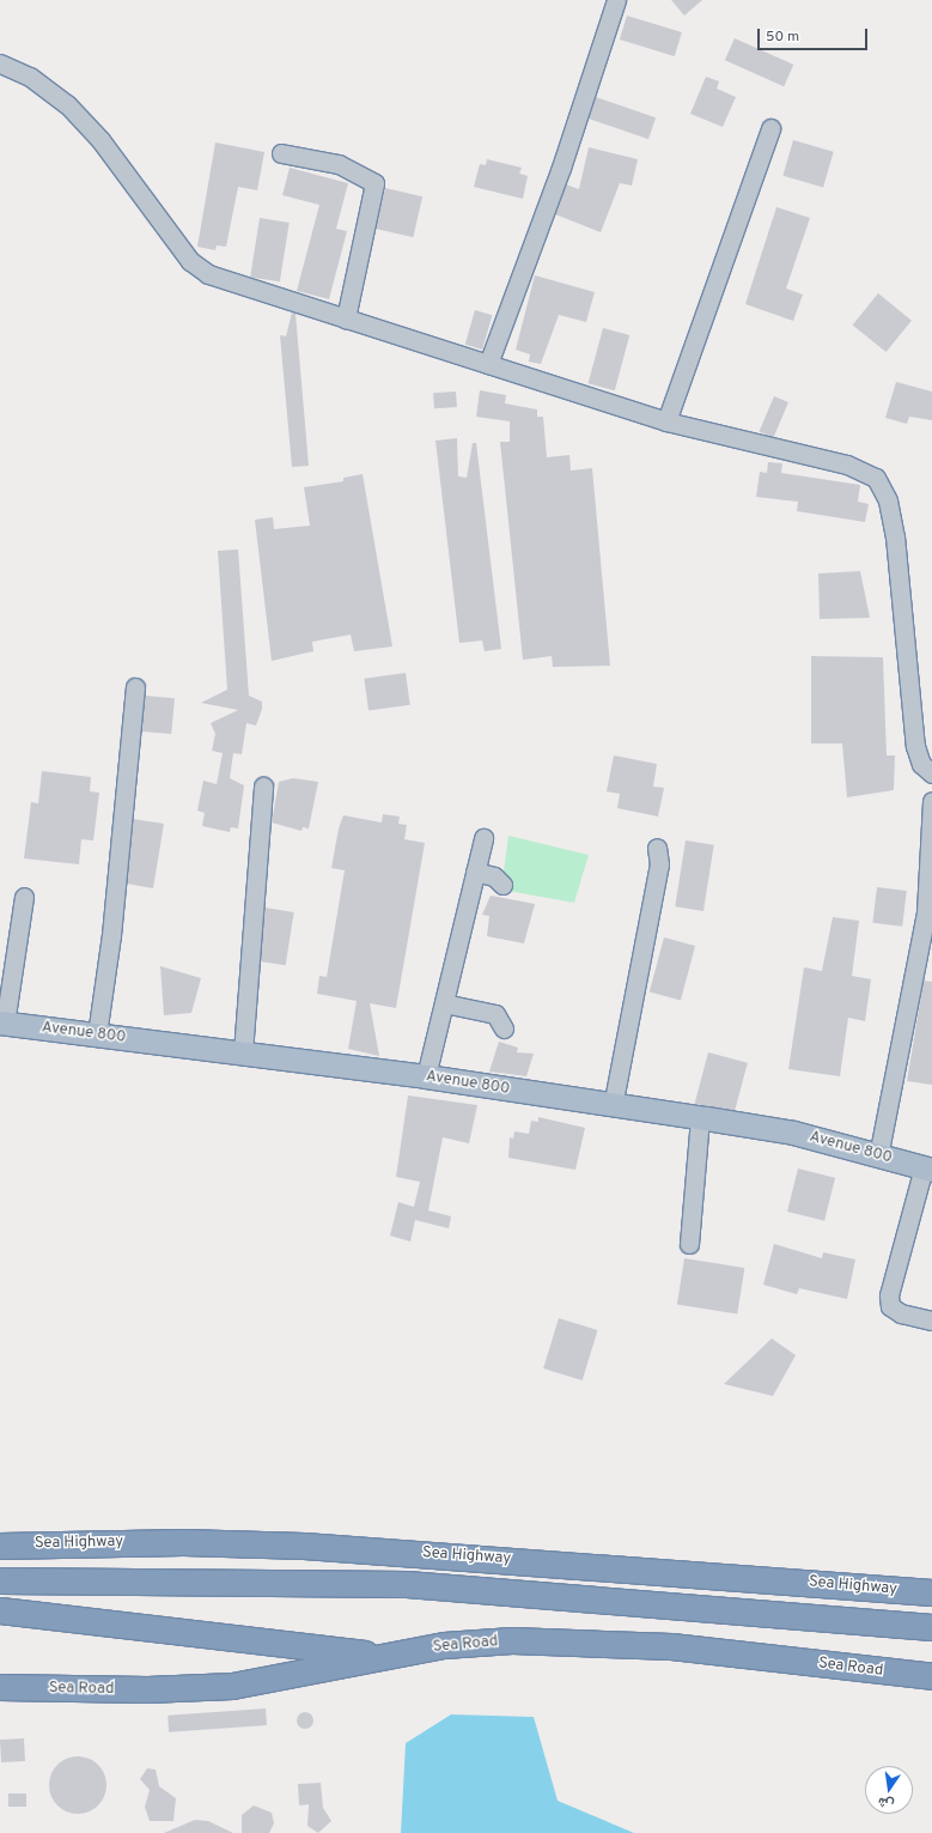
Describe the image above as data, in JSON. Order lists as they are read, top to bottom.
{
  "streets": {
    "highway": ["Sea Highway", "Sea Road"],
    "main road": ["Avenue 800"]
  },
  "scale_bar": "50 m",
  "north": "bottom"
}
